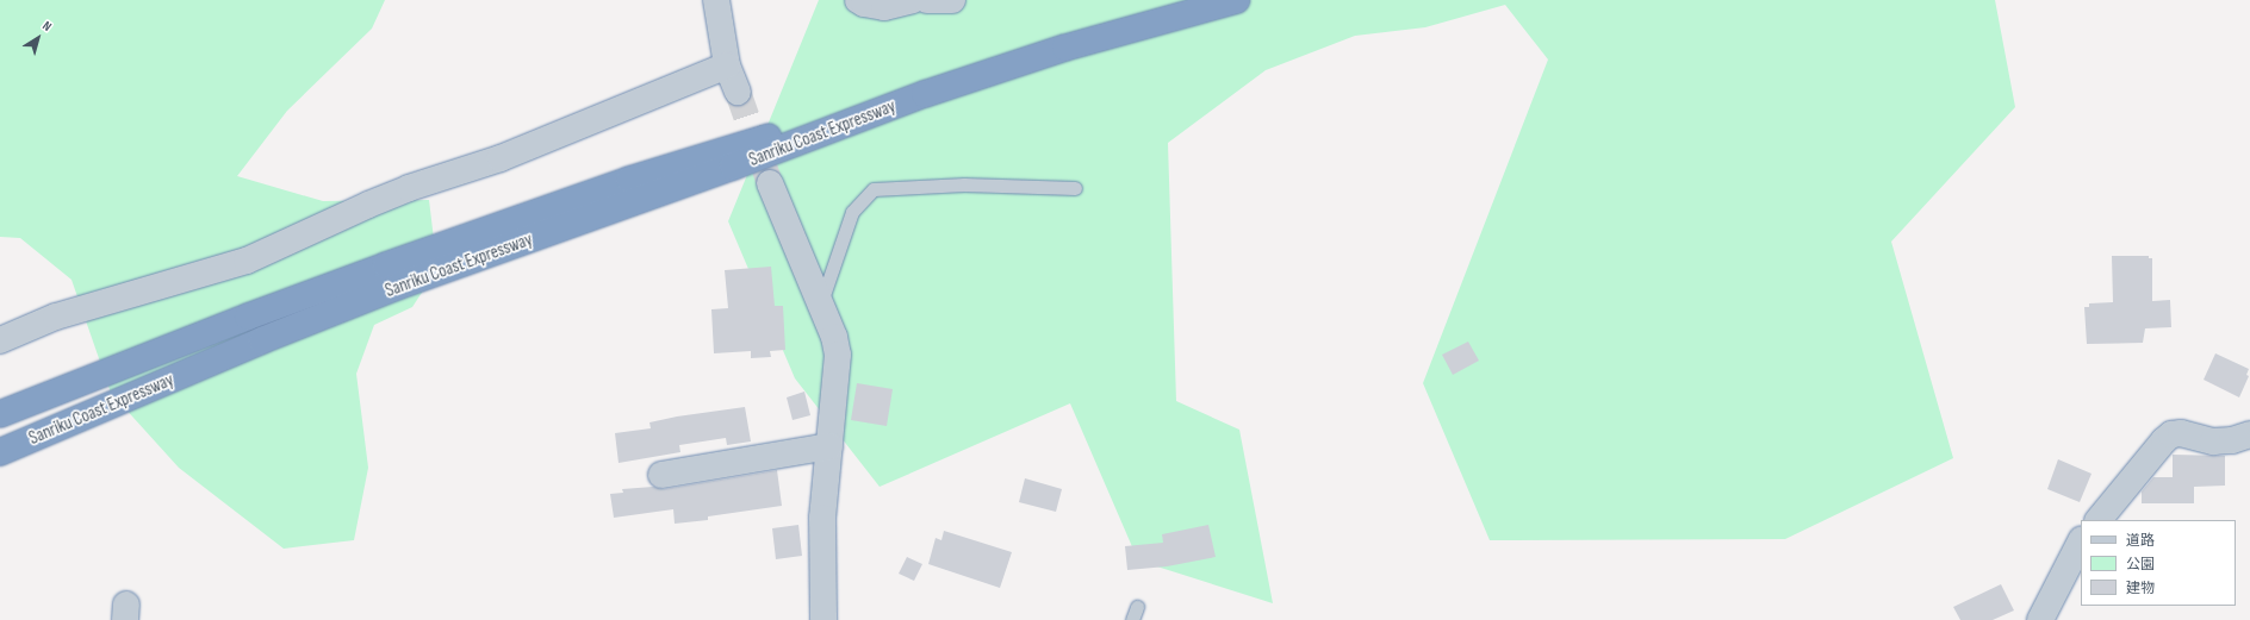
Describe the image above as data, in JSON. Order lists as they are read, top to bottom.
{
  "streets": {
    "highway": ["Sanriku Coast Expressway"]
  },
  "legend": ["道路", "公園", "建物"],
  "north": "top right"
}
